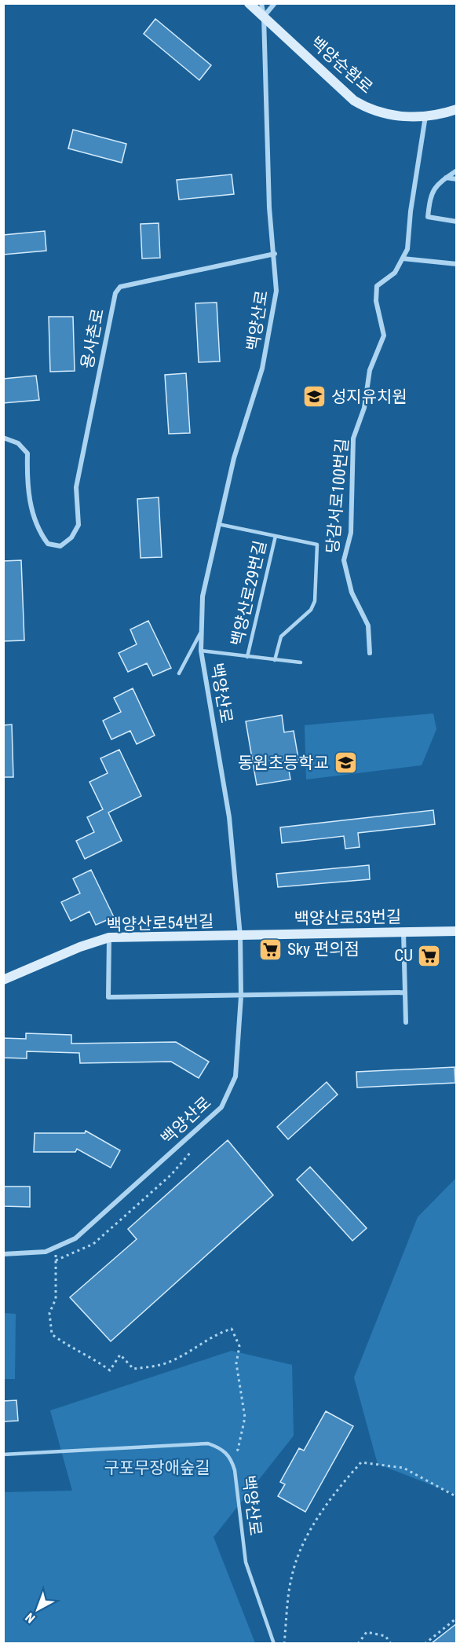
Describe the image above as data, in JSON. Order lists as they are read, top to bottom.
{
  "streets": {
    "street": [
      "백양순환로",
      "백양산로",
      "용사촌로",
      "당감서로100번길",
      "백양산로53번길",
      "백양산로54번길"
    ],
    "lane": ["백양산로29번길"]
  },
  "crossings": [
    ["백양순환로", "백양산로"],
    ["백양산로", "용사촌로"],
    ["백양산로", "백양산로29번길"],
    ["백양산로", "백양산로53번길"],
    ["백양산로", "백양산로54번길"],
    ["백양산로53번길", "백양산로54번길"]
  ],
  "parks": ["구포무장애숲길"],
  "places": {
    "school or university": ["성지유치원", "동원초등학교"],
    "supermarket": ["Sky 편의점", "CU"]
  },
  "north": "bottom left"
}
